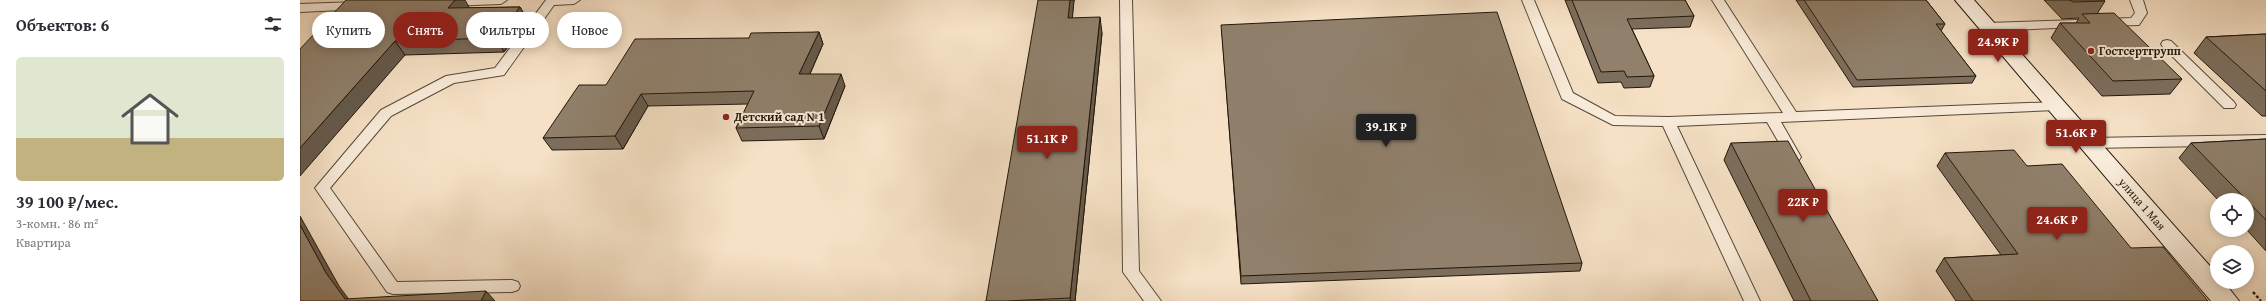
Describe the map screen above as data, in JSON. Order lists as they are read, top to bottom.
{
  "streets": {
    "street": ["улица 1 Мая"]
  },
  "places": ["Гостсертгрупп", "Детский сад №1"],
  "page": {
    "heading": "Объектов: 6",
    "chip": [
      "Купить",
      "Снять",
      "Фильтры",
      "Новое"
    ],
    "price": [
      "24.9K ₽",
      "39.1K ₽",
      "51.6K ₽",
      "51.1K ₽",
      "22K ₽",
      "24.6K ₽"
    ],
    "list": [
      {
        "name": "39 100 ₽/мес.",
        "note": "3-комн. · 86 m² · Квартира"
      }
    ]
  }
}
